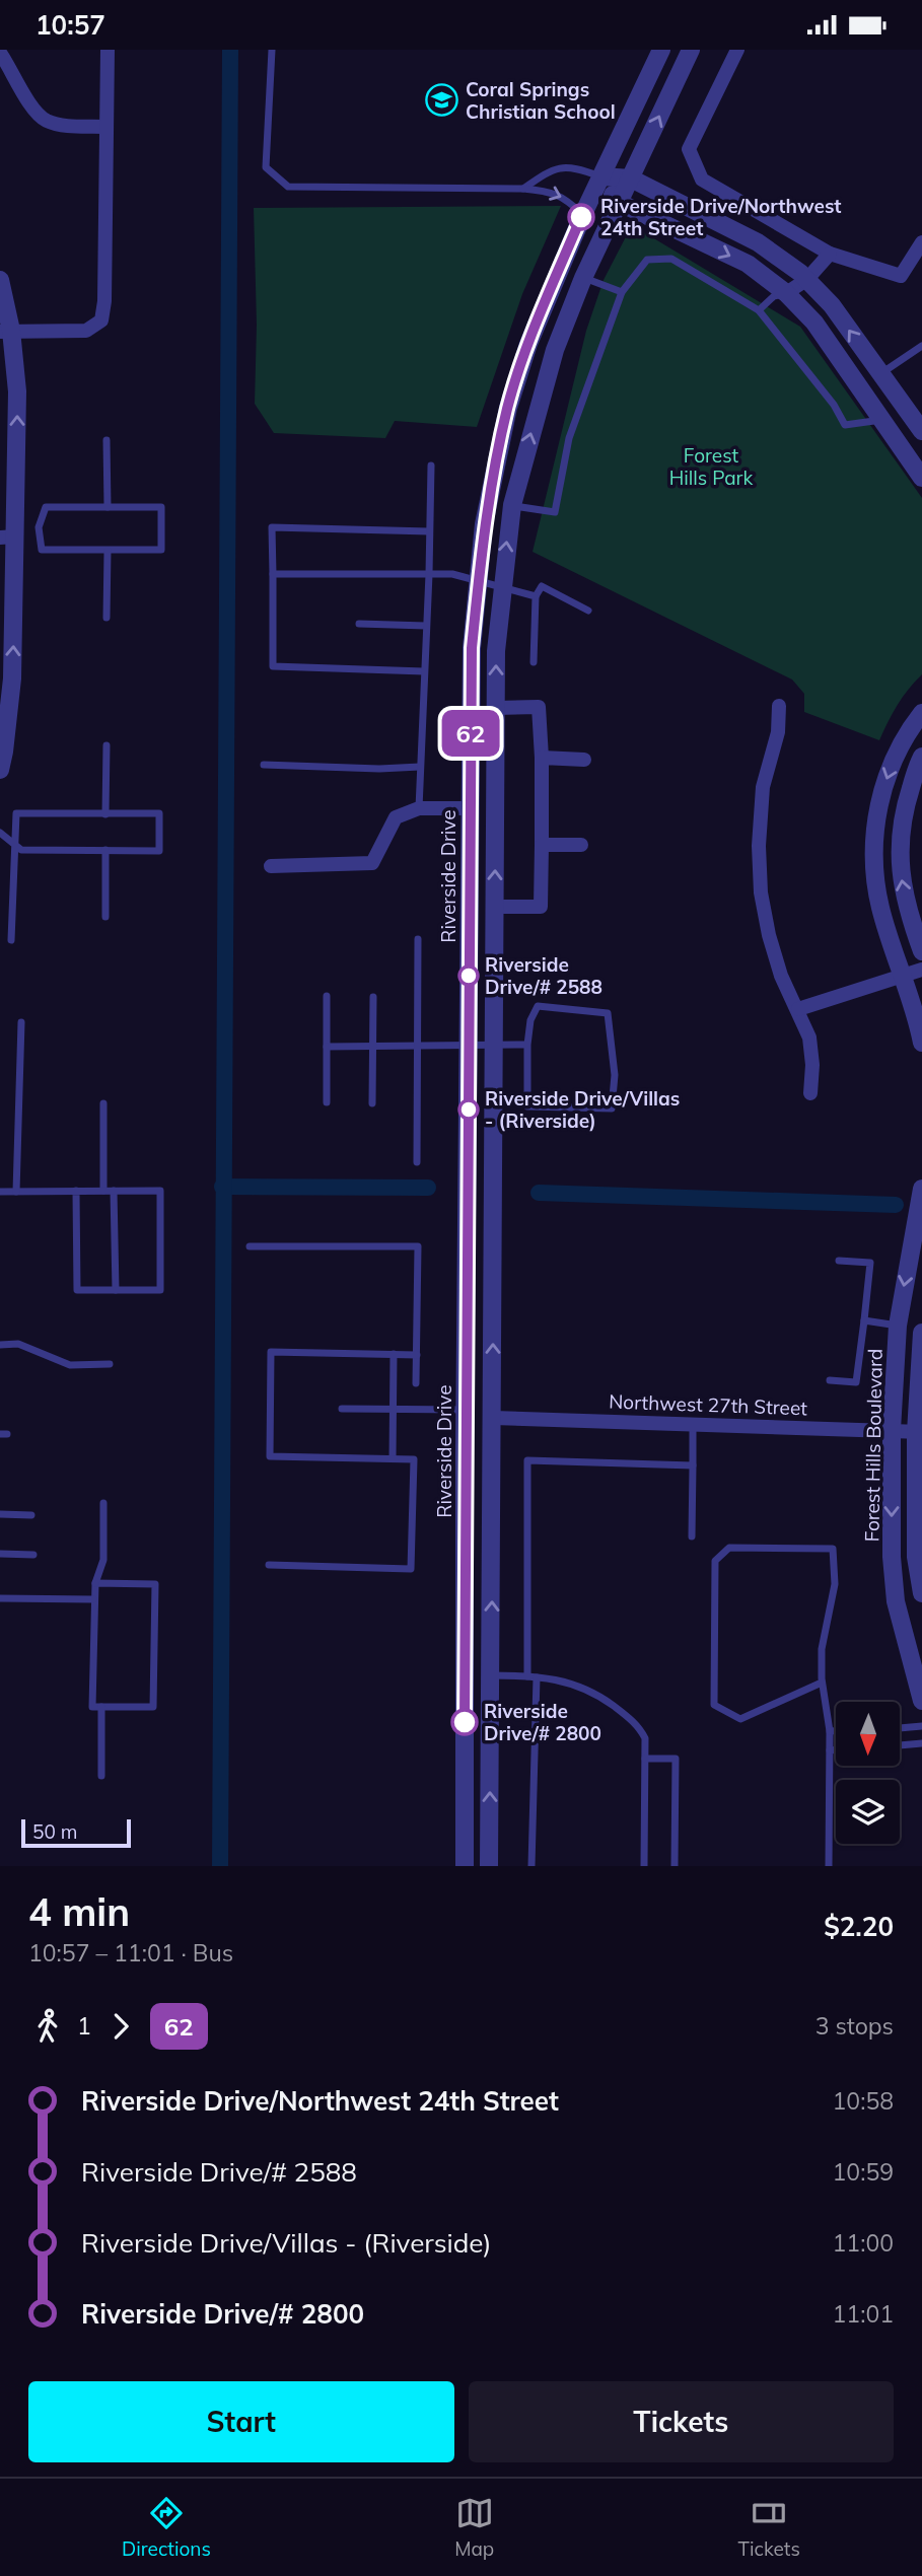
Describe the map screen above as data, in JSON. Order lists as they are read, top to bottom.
{
  "streets": {
    "street": ["Riverside Drive", "Northwest 27th Street", "Forest Hills Boulevard"]
  },
  "crossings": [
    ["Northwest 27th Street", "Forest Hills Boulevard"]
  ],
  "parks": ["Forest Hills Park"],
  "places": {
    "school or university": ["Coral Springs Christian School"],
    "other": [
      "Riverside Drive/Northwest 24th Street",
      "Riverside Drive/# 2588",
      "Riverside Drive/Villas - (Riverside)",
      "Riverside Drive/# 2800"
    ]
  },
  "lines": ["bus line 62"],
  "scale_bar": "50 m",
  "north": "bottom",
  "page": {
    "status": "10:57",
    "on_map": "62",
    "scale": "50 m",
    "heading": ["4 min", "10:57 – 11:01 · Bus", "$2.20"],
    "legs": ["1", "62", "3 stops"],
    "list": [
      {
        "name": "Riverside Drive/Northwest 24th Street",
        "value": "10:58"
      },
      {
        "name": "Riverside Drive/# 2588",
        "value": "10:59"
      },
      {
        "name": "Riverside Drive/Villas - (Riverside)",
        "value": "11:00"
      },
      {
        "name": "Riverside Drive/# 2800",
        "value": "11:01"
      }
    ],
    "buttons": ["Start", "Tickets"],
    "tabs": ["Directions", "Map", "Tickets"]
  }
}
